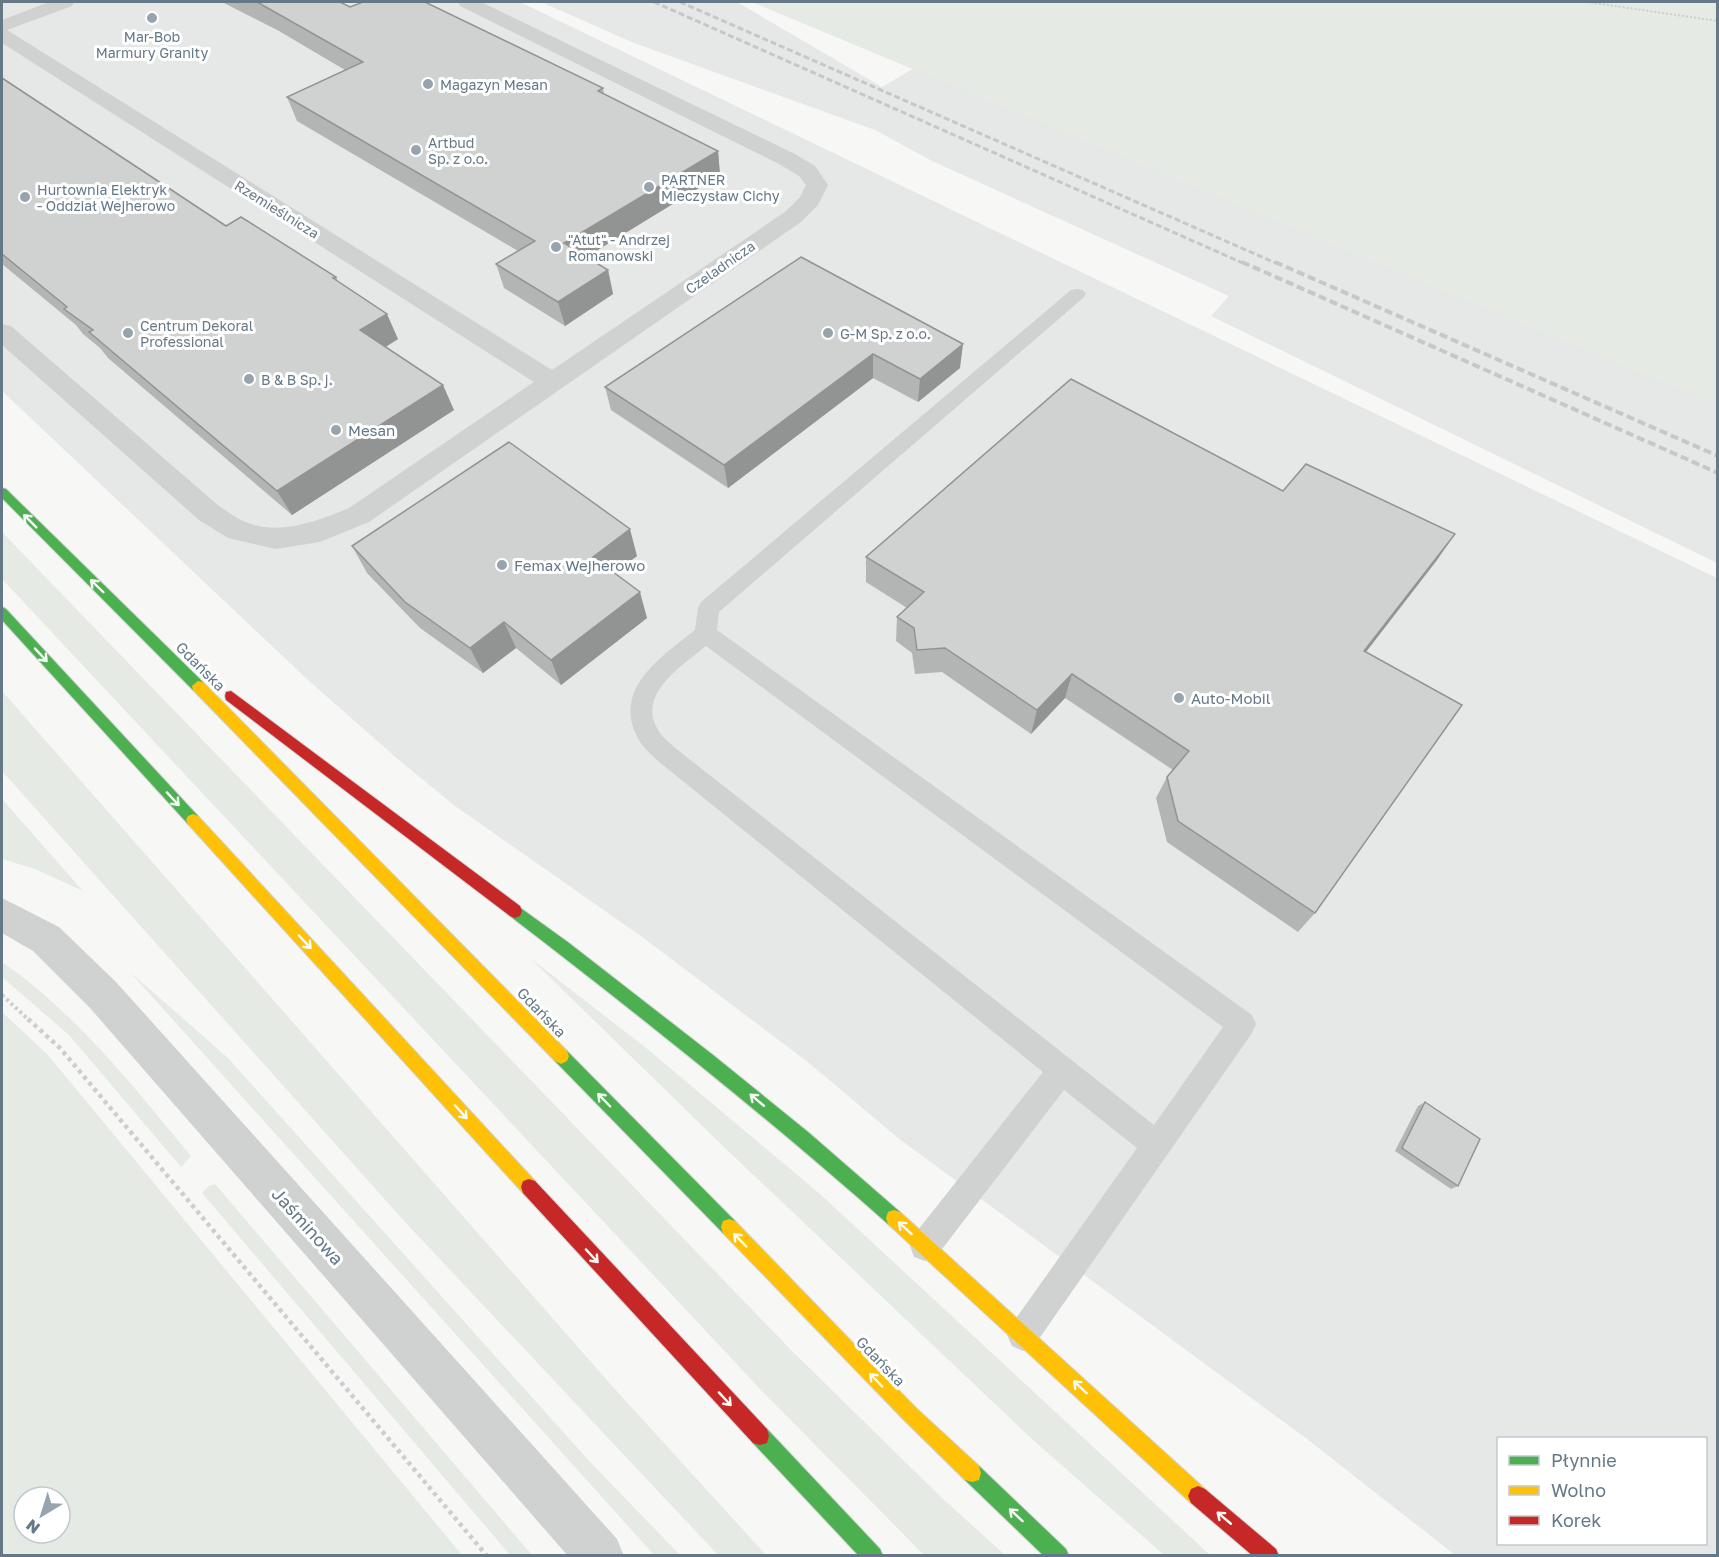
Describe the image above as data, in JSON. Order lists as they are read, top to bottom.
{
  "streets": {
    "main road": ["Gdańska"],
    "street": ["Rzemieślnicza", "Czeladnicza", "Jaśminowa"]
  },
  "crossings": [
    ["Rzemieślnicza", "Czeladnicza"]
  ],
  "places": [
    "Mar-Bob Marmury Granity",
    "Magazyn Mesan",
    "Artbud Sp. z o.o.",
    "PARTNER Mieczysław Cichy",
    "Hurtownia Elektryk - Oddział Wejherowo",
    "\"Atut\" - Andrzej Romanowski",
    "Centrum Dekoral Professional",
    "G-M Sp. z o.o.",
    "B & B Sp. j.",
    "Mesan",
    "Femax Wejherowo",
    "Auto-Mobil"
  ],
  "legend": ["Płynnie", "Wolno", "Korek"],
  "north": "bottom left"
}
